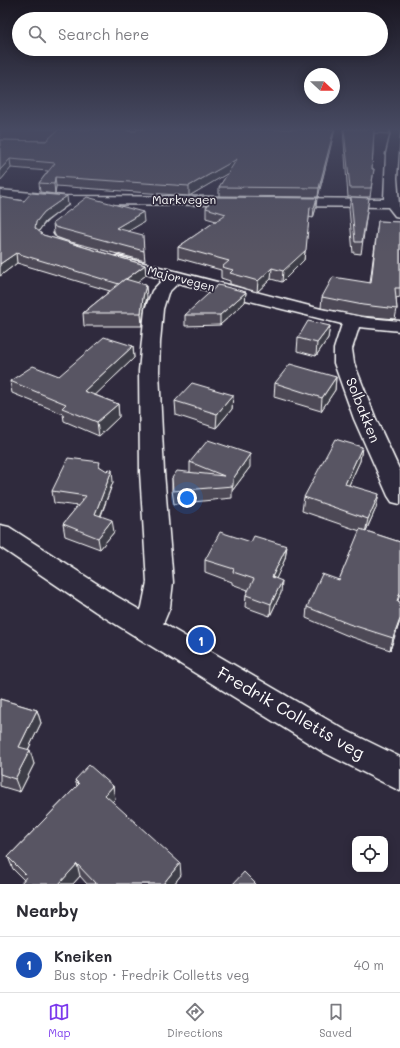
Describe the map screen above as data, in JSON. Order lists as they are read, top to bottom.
{
  "streets": {
    "street": [
      "Markvegen",
      "Majorvegen",
      "Solbakken",
      "Fredrik Colletts veg"
    ]
  },
  "crossings": [
    ["Markvegen", "Majorvegen"],
    ["Majorvegen", "Solbakken"]
  ],
  "north": "right",
  "page": {
    "search": "Search here",
    "pins": "1",
    "heading": "Nearby",
    "list": [
      {
        "mark": "1",
        "name": "Kneiken",
        "note": "Bus stop · Fredrik Colletts veg",
        "value": "40 m"
      }
    ],
    "nav": ["Map", "Directions", "Saved"]
  }
}
